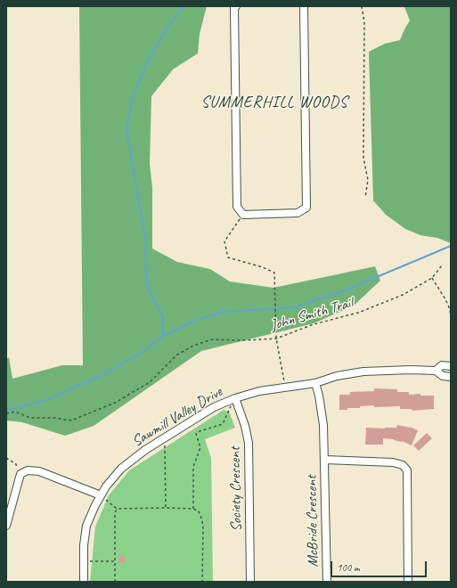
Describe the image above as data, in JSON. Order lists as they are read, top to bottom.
{
  "streets": {
    "street": ["Sawmill Valley Drive", "Society Crescent", "McBride Crescent"],
    "path": ["John Smith Trail"]
  },
  "crossings": [
    ["Sawmill Valley Drive", "Society Crescent"],
    ["Sawmill Valley Drive", "McBride Crescent"]
  ],
  "districts": ["SUMMERHILL WOODS"],
  "scale_bar": "100 m"
}
